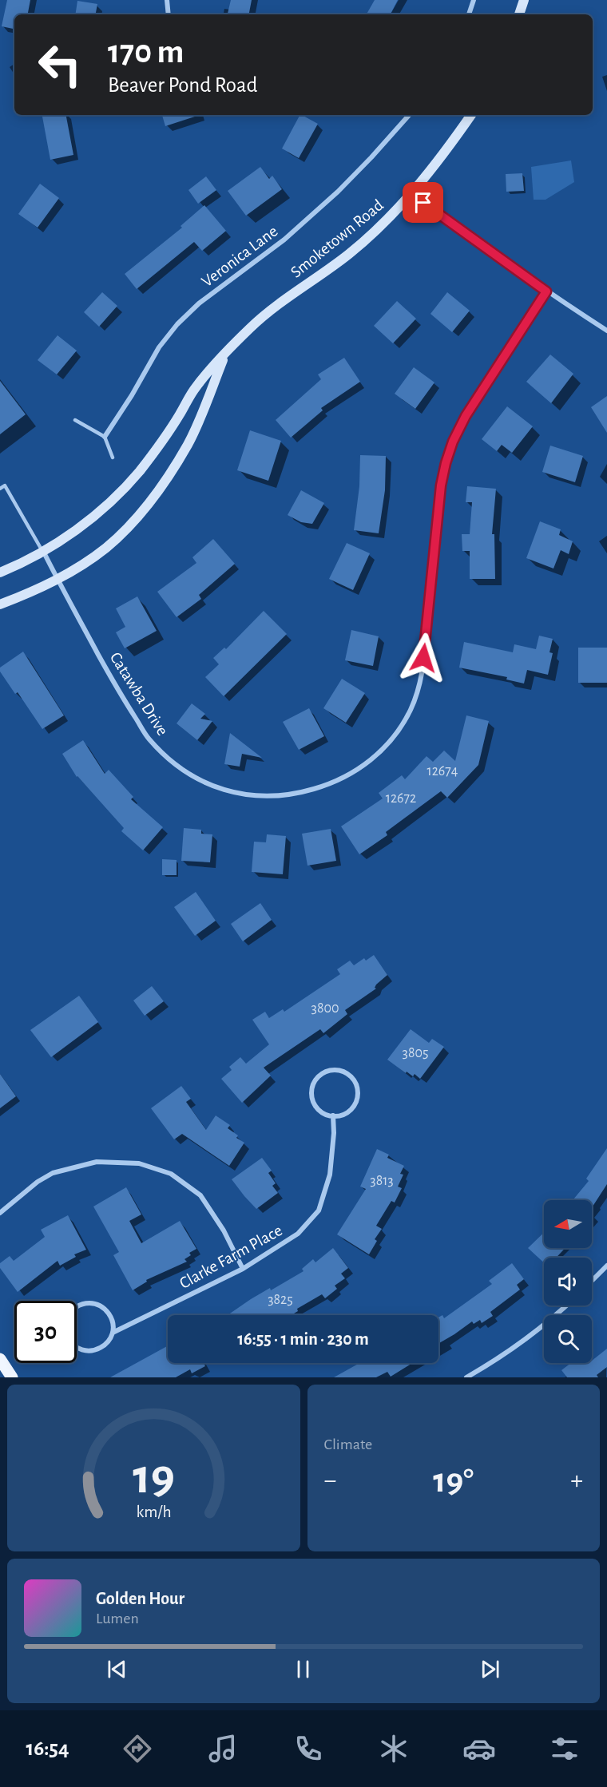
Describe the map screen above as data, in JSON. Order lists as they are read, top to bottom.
{
  "streets": {
    "main road": ["Smoketown Road"],
    "street": ["Veronica Lane", "Catawba Drive", "Clarke Farm Place"]
  },
  "crossings": [
    ["Smoketown Road", "Catawba Drive"]
  ],
  "house_numbers": [
    "12674",
    "12672",
    "3800",
    "3805",
    "3813",
    "3825"
  ],
  "north": "left",
  "page": {
    "turn": ["170 m", "Beaver Pond Road"],
    "limit": "30",
    "trip": "16:55 · 1 min · 230 m",
    "tile": "Climate",
    "heat": ["−", "19°", "+"],
    "song": ["Golden Hour", "Lumen"],
    "tabs": "16:54",
    "gauge": ["19", "km/h"]
  }
}
